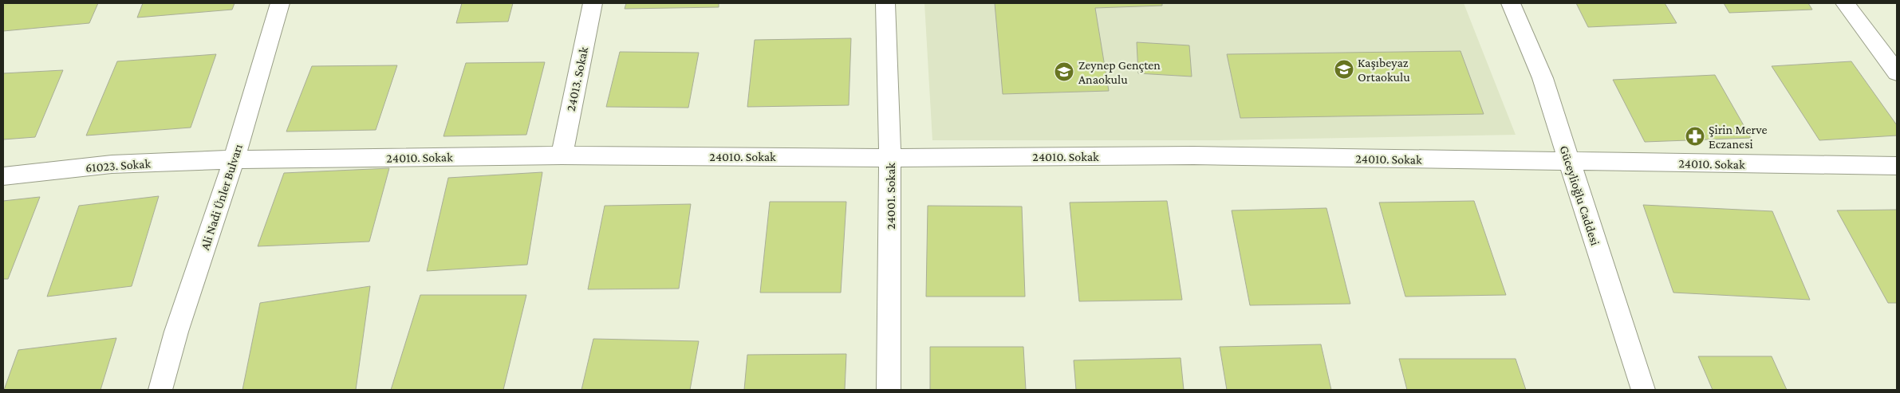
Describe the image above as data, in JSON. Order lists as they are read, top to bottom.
{
  "streets": {
    "street": [
      "24013. Sokak",
      "24010. Sokak",
      "61023. Sokak",
      "Güceylioğlu Caddesi",
      "24001. Sokak",
      "Ali Nadi Ünler Bulvarı"
    ]
  },
  "crossings": [
    ["24013. Sokak", "24010. Sokak"],
    ["24010. Sokak", "61023. Sokak"],
    ["24010. Sokak", "Güceylioğlu Caddesi"],
    ["24010. Sokak", "24001. Sokak"],
    ["24010. Sokak", "Ali Nadi Ünler Bulvarı"],
    ["61023. Sokak", "Ali Nadi Ünler Bulvarı"]
  ],
  "places": {
    "school or university": ["Kaşıbeyaz Ortaokulu", "Zeynep Gençten Anaokulu"],
    "pharmacy": ["Şirin Merve Eczanesi"]
  }
}
